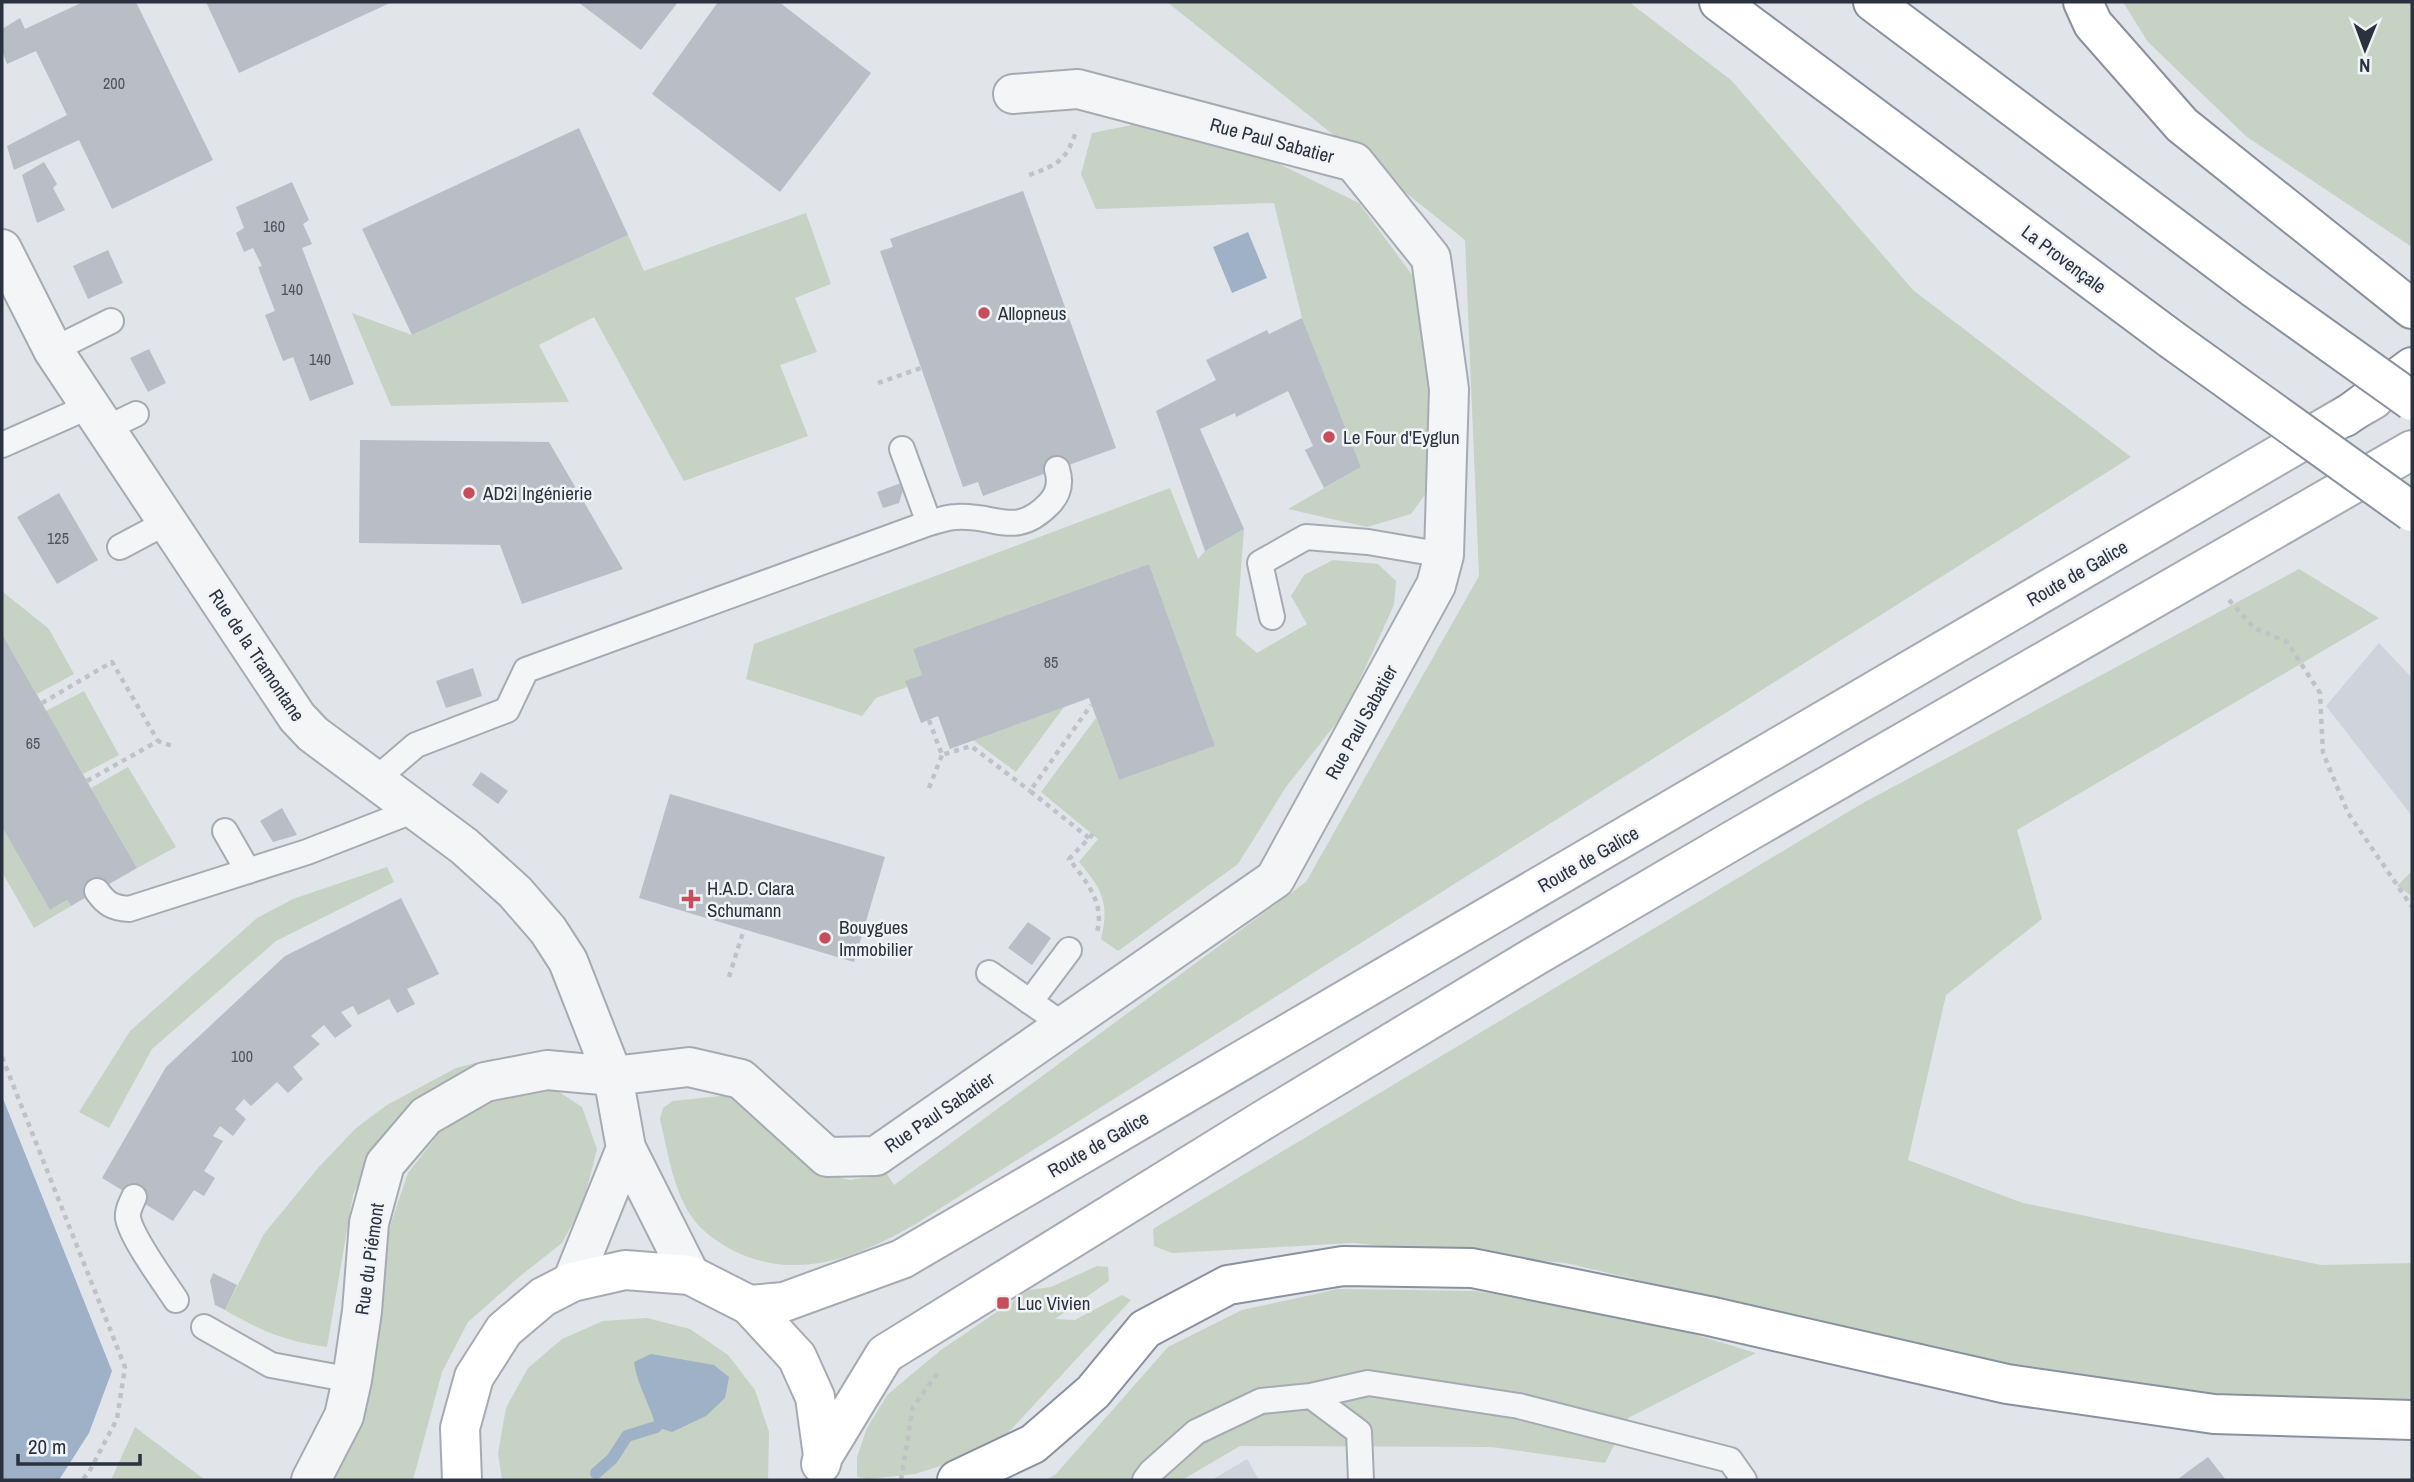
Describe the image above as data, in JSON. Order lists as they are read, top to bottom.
{
  "streets": {
    "main road": ["La Provençale", "Route de Galice"],
    "street": ["Rue Paul Sabatier", "Rue de la Tramontane", "Rue du Piémont"]
  },
  "crossings": [
    ["Rue Paul Sabatier", "Rue de la Tramontane"],
    ["Rue Paul Sabatier", "Rue du Piémont"],
    ["Rue de la Tramontane", "Rue du Piémont"]
  ],
  "places": {
    "other": [
      "Allopneus",
      "Le Four d'Eyglun",
      "AD2i Ingénierie",
      "Bouygues Immobilier"
    ],
    "health": ["H.A.D. Clara Schumann"],
    "transit": ["Luc Vivien"]
  },
  "house_numbers": [
    "200",
    "160",
    "140",
    "140",
    "125",
    "85",
    "65",
    "100"
  ],
  "scale_bar": "20 m",
  "north": "bottom"
}
